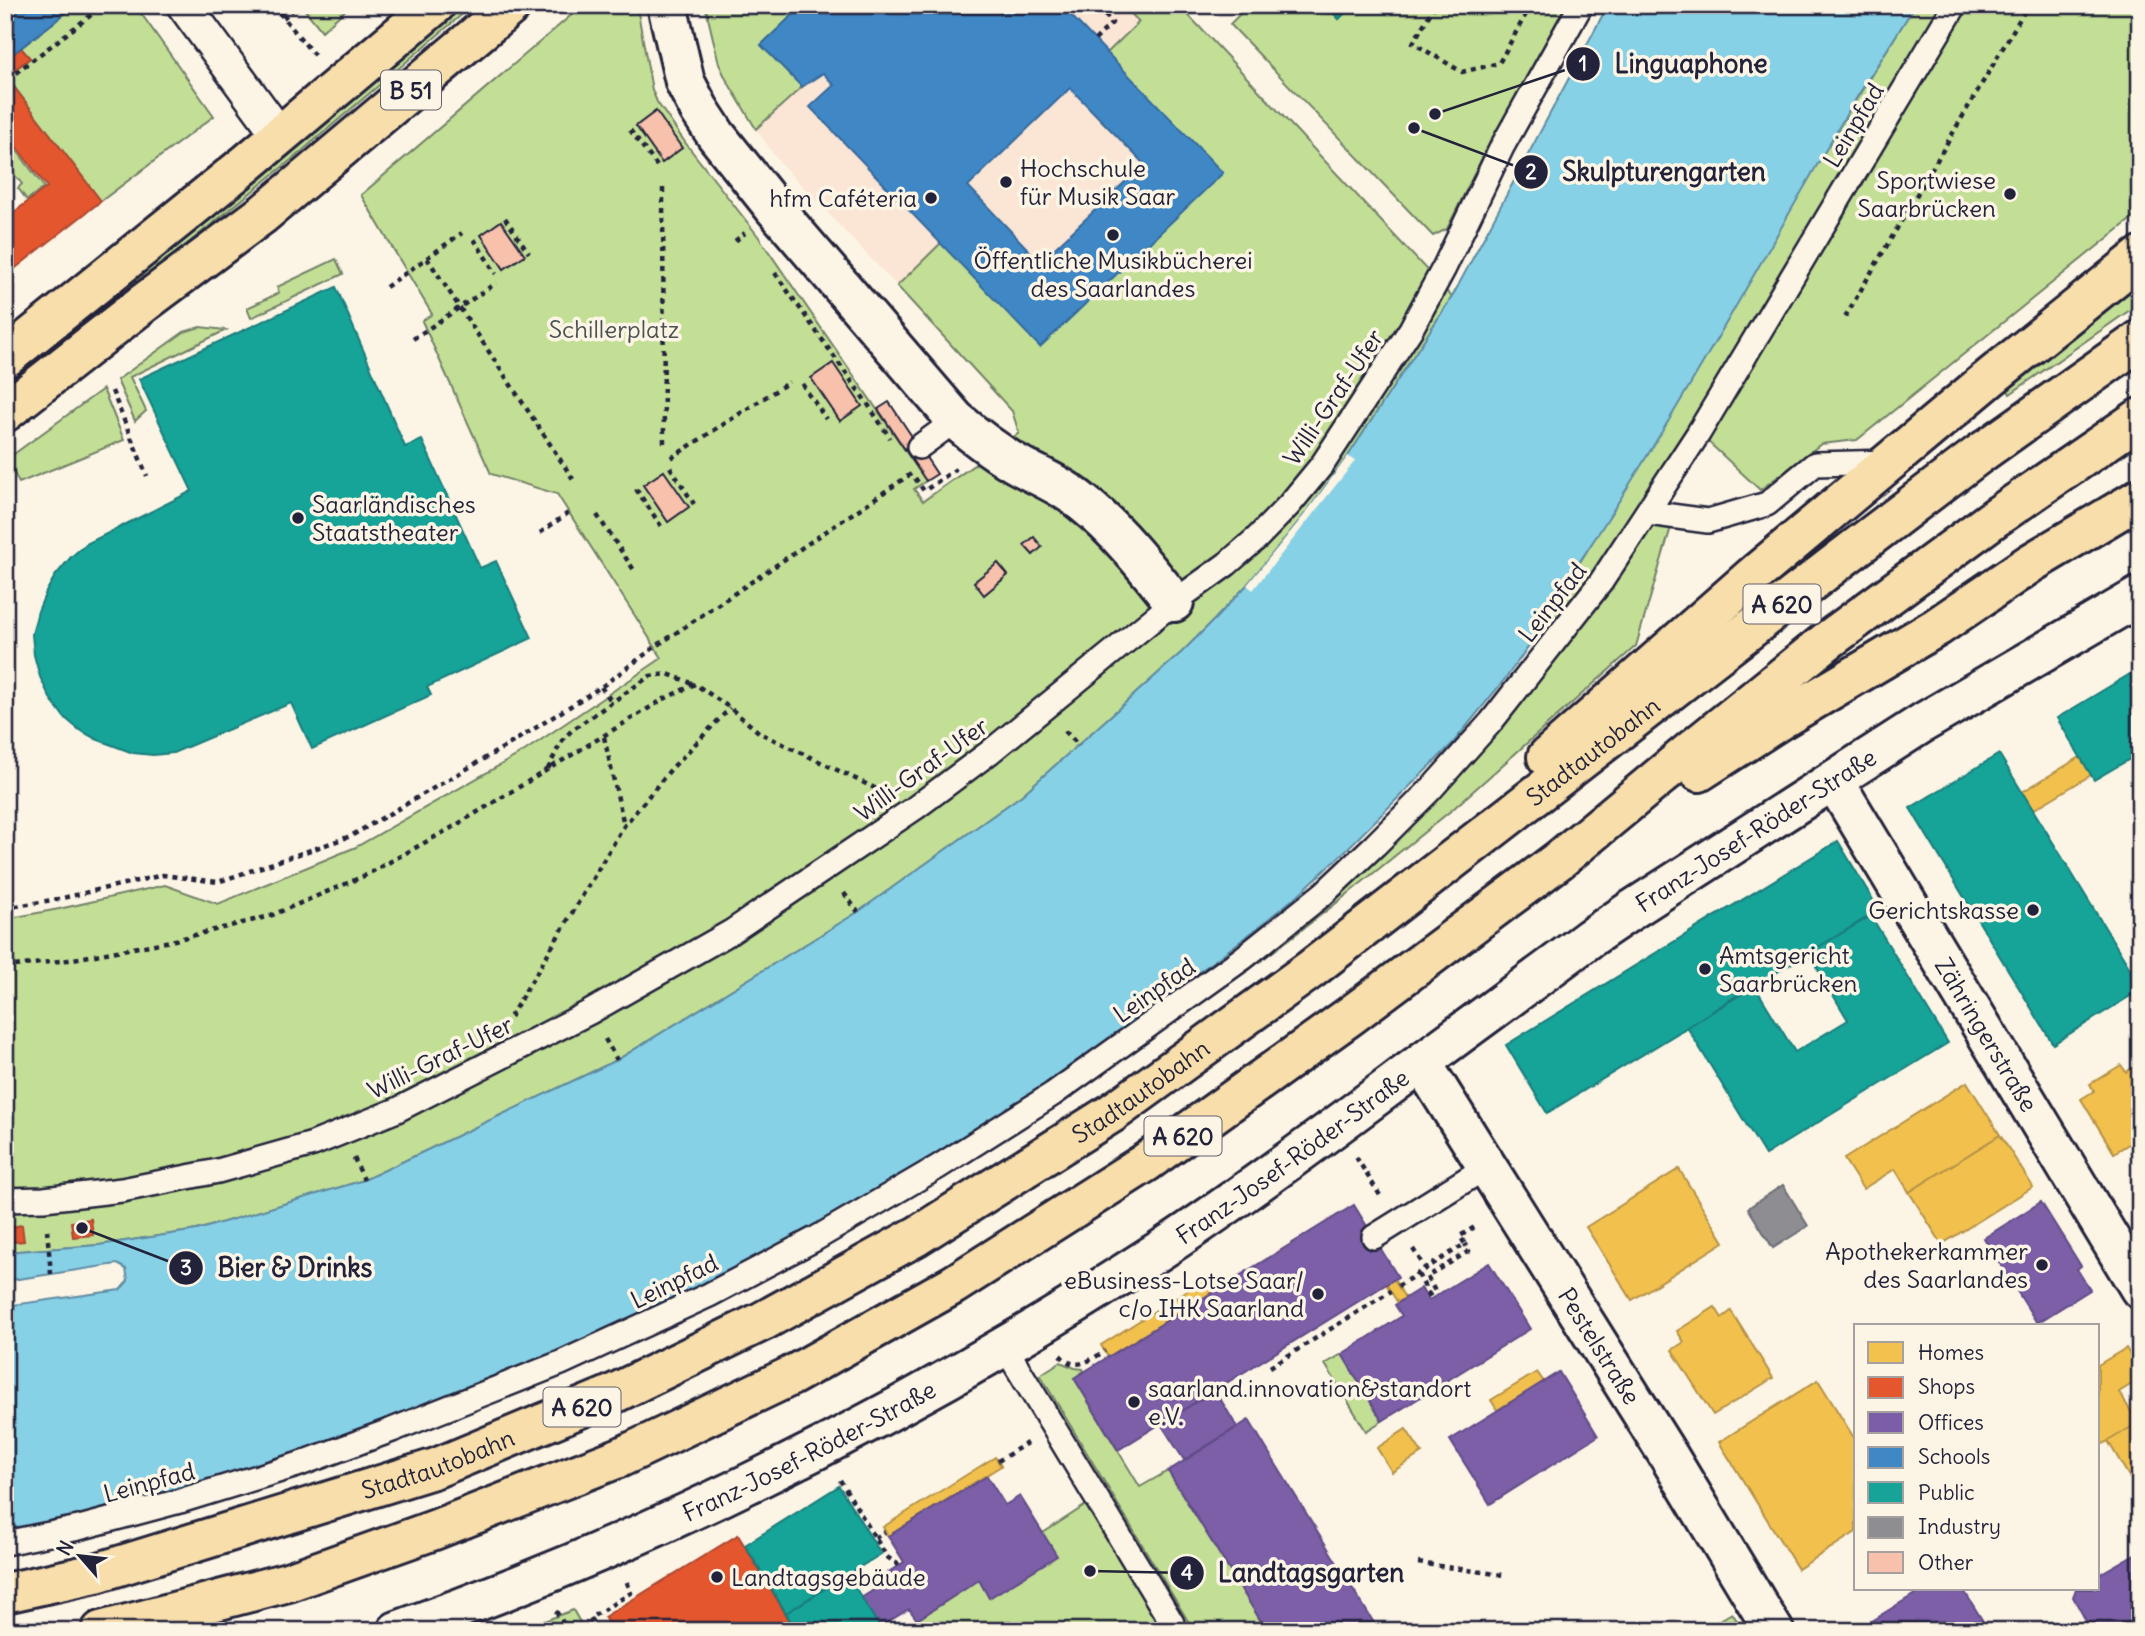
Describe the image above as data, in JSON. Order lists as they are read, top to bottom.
{
  "streets": {
    "main road": ["B 51", "A 620", "Stadtautobahn"],
    "street": ["Franz-Josef-Röder-Straße", "Zähringerstraße", "Pestelstraße"],
    "lane": ["Leinpfad", "Willi-Graf-Ufer"]
  },
  "crossings": [
    ["Franz-Josef-Röder-Straße", "Zähringerstraße"],
    ["Franz-Josef-Röder-Straße", "Pestelstraße"]
  ],
  "parks": ["Schillerplatz"],
  "places": [
    "Linguaphone",
    "Skulpturengarten",
    "Hochschule für Musik Saar",
    "Sportwiese Saarbrücken",
    "hfm Caféteria",
    "Öffentliche Musikbücherei des Saarlandes",
    "Saarländisches Staatstheater",
    "Gerichtskasse",
    "Amtsgericht Saarbrücken",
    "Bier & Drinks",
    "Apothekerkammer des Saarlandes",
    "eBusiness-Lotse Saar/ c/o IHK Saarland",
    "saarland.innovation&standort e.V.",
    "Landtagsgarten",
    "Landtagsgebäude"
  ],
  "legend": [
    "Homes",
    "Shops",
    "Offices",
    "Schools",
    "Public",
    "Industry",
    "Other"
  ],
  "north": "top left"
}
